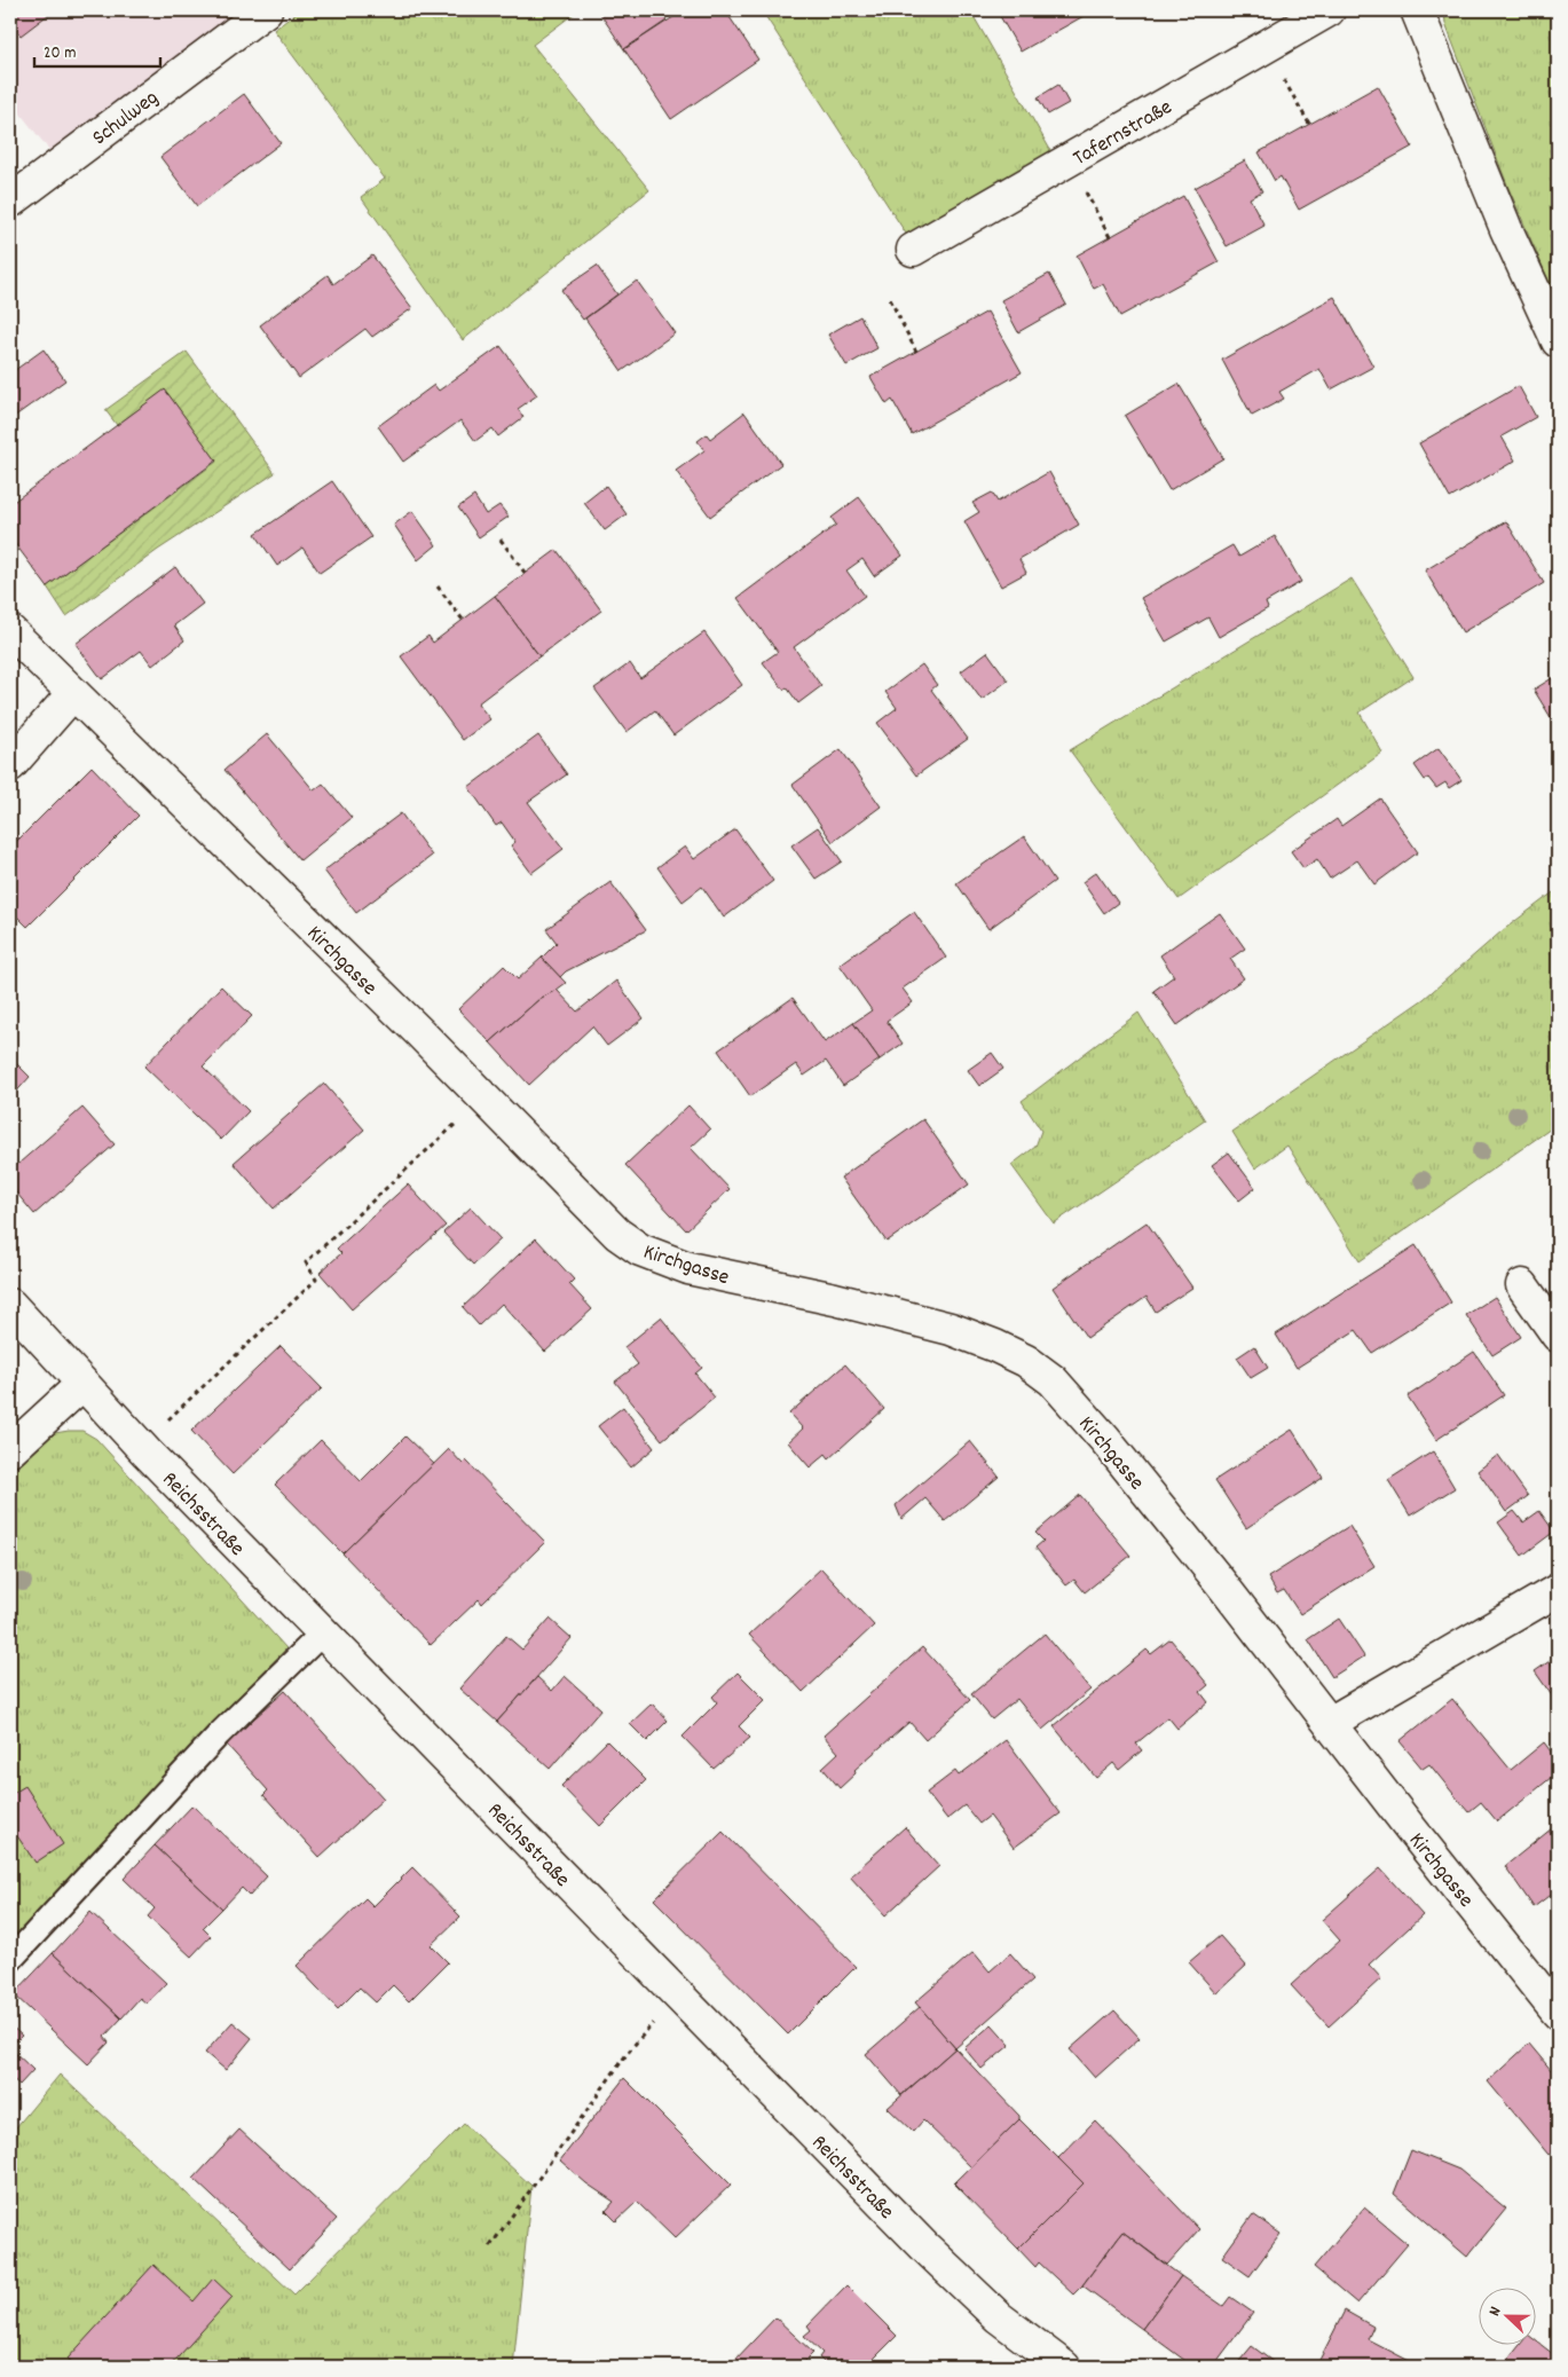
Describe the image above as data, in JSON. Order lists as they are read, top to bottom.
{
  "streets": {
    "street": [
      "Schulweg",
      "Tafernstraße",
      "Kirchgasse",
      "Reichsstraße"
    ]
  },
  "scale_bar": "20 m",
  "north": "left"
}
